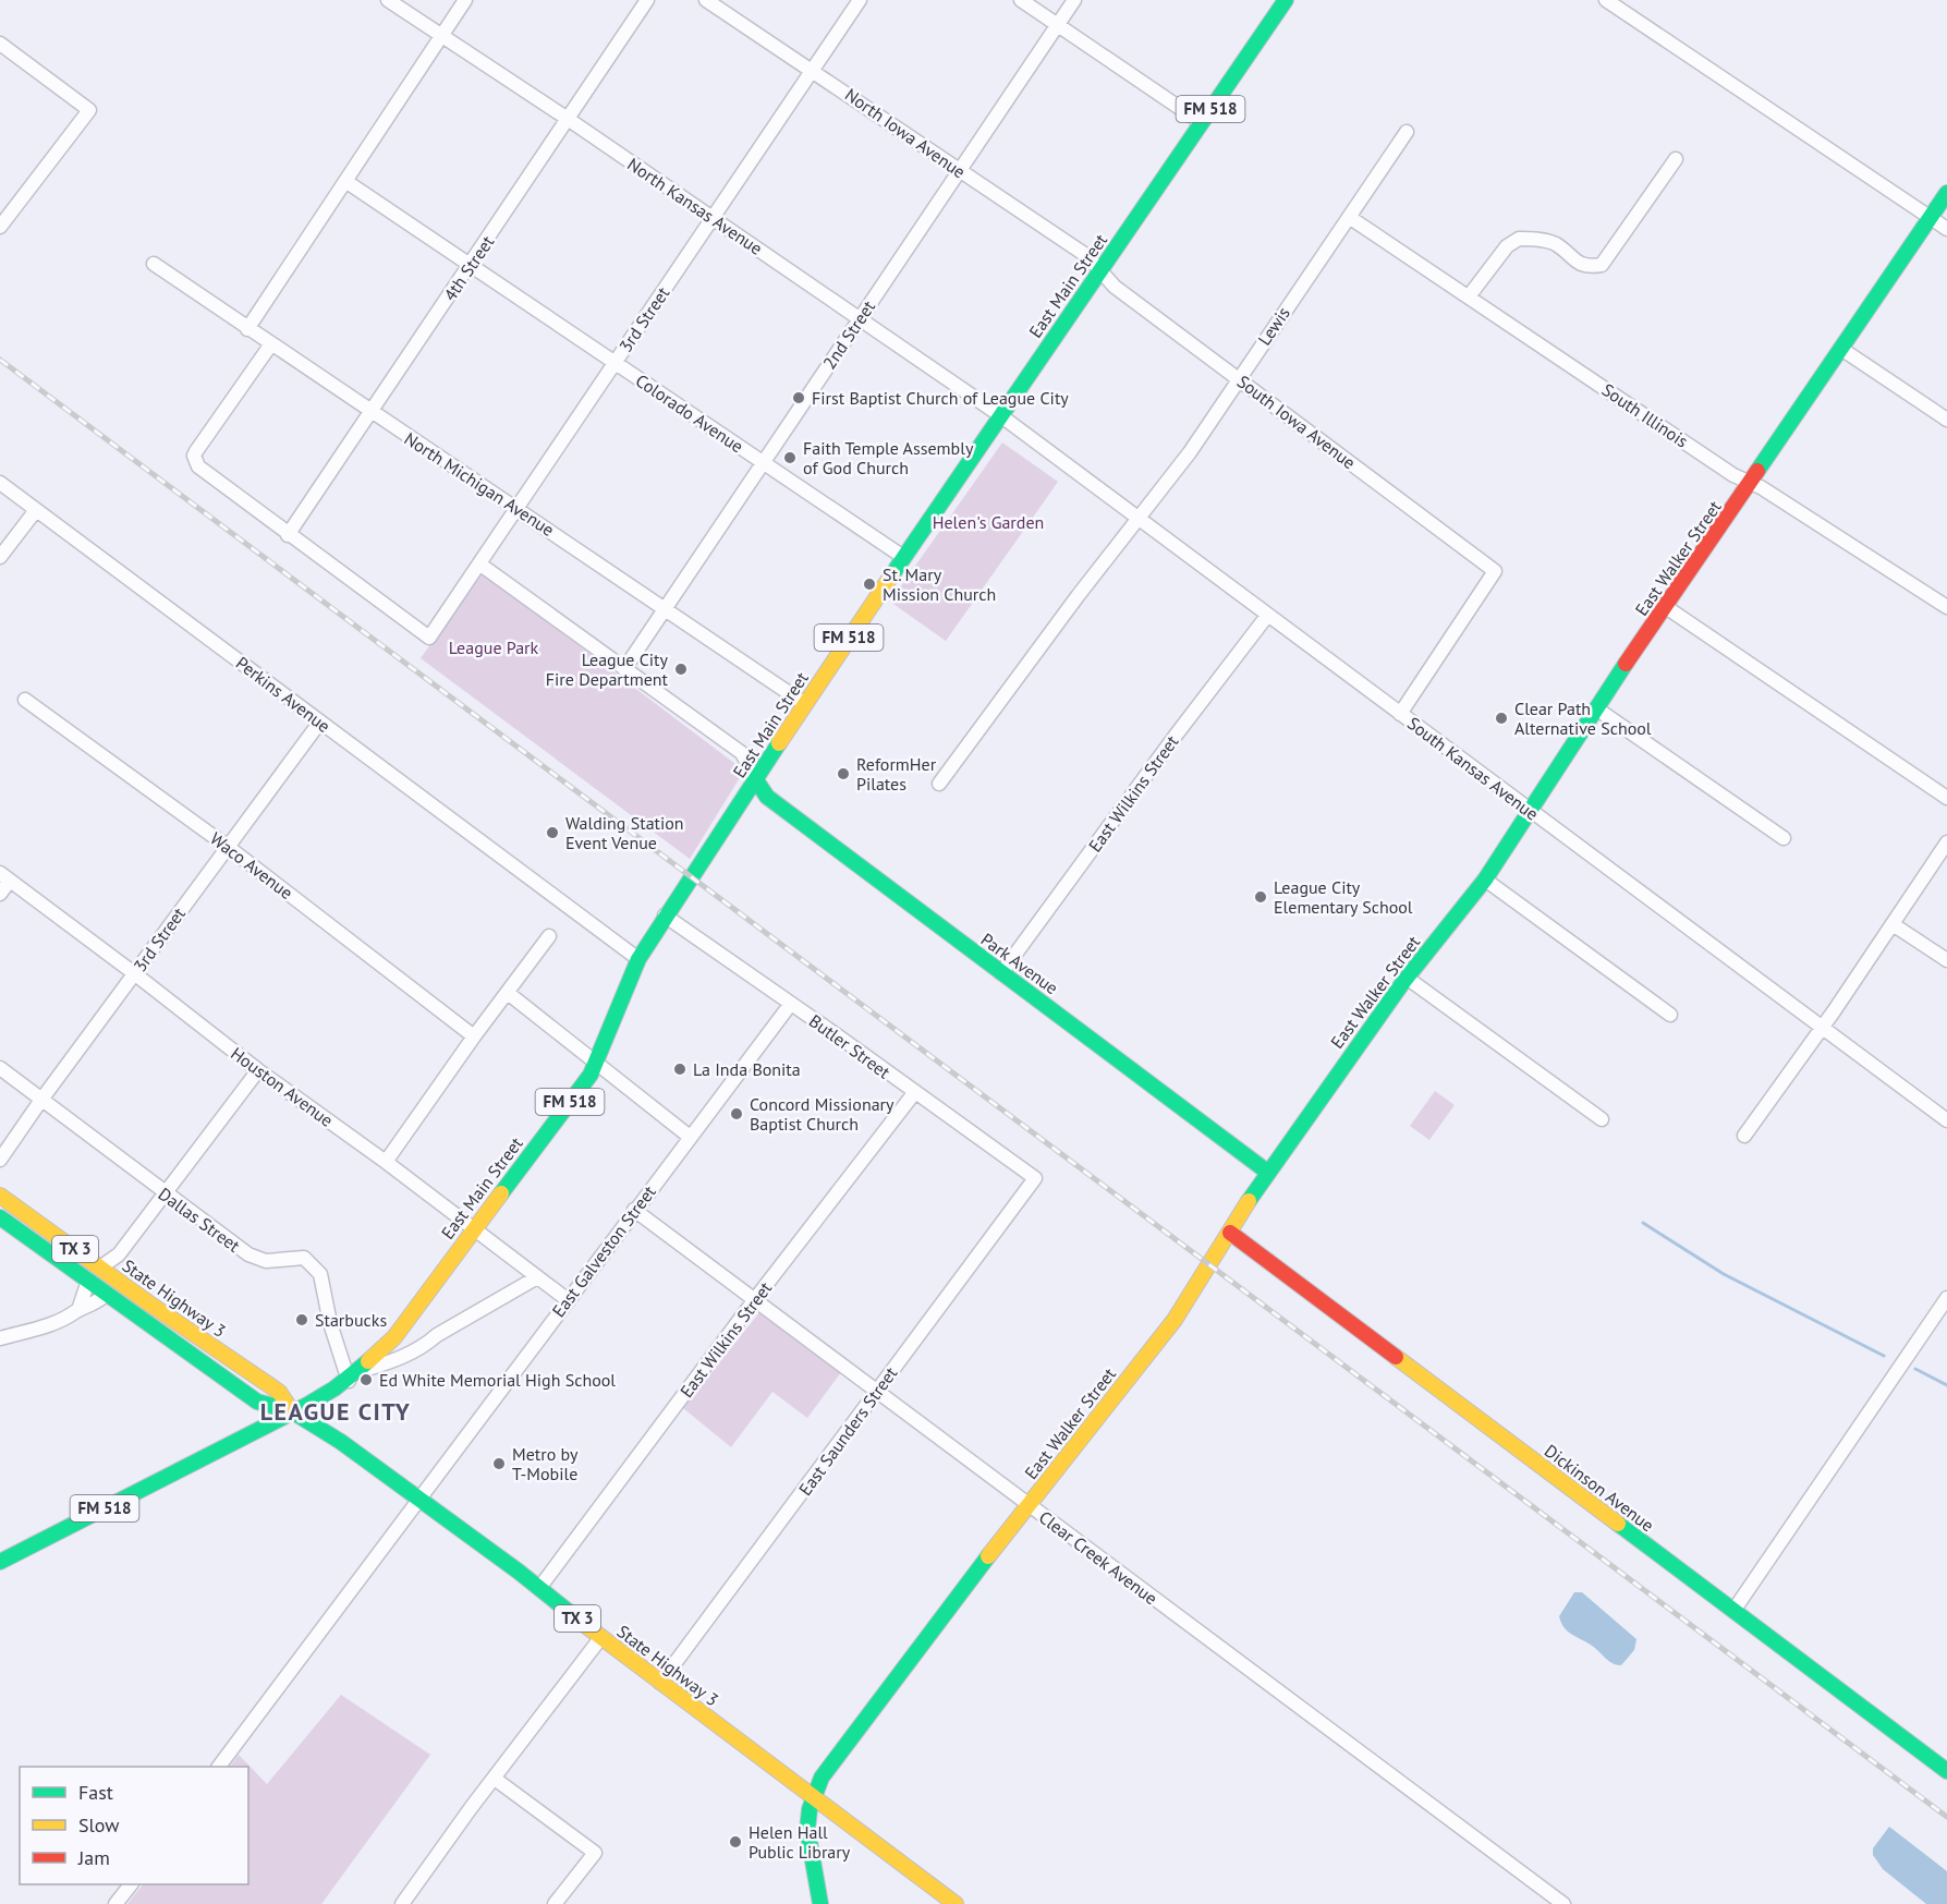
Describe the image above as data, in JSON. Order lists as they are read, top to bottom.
{
  "streets": {
    "street": [
      "FM 518",
      "North Iowa Avenue",
      "North Kansas Avenue",
      "4th Street",
      "East Main Street",
      "3rd Street",
      "Lewis",
      "2nd Street",
      "Colorado Avenue",
      "South Illinois",
      "South Iowa Avenue",
      "North Michigan Avenue",
      "East Walker Street",
      "Perkins Avenue",
      "South Kansas Avenue",
      "East Wilkins Street",
      "Waco Avenue",
      "Park Avenue",
      "Butler Street",
      "Houston Avenue",
      "Dallas Street",
      "TX 3",
      "East Galveston Street",
      "State Highway 3",
      "East Saunders Street",
      "Dickinson Avenue",
      "Clear Creek Avenue"
    ]
  },
  "crossings": [
    ["FM 518", "East Main Street"],
    ["FM 518", "State Highway 3"],
    ["North Iowa Avenue", "East Main Street"],
    ["North Iowa Avenue", "3rd Street"],
    ["North Iowa Avenue", "2nd Street"],
    ["North Iowa Avenue", "South Iowa Avenue"],
    ["North Kansas Avenue", "4th Street"],
    ["North Kansas Avenue", "East Main Street"],
    ["North Kansas Avenue", "3rd Street"],
    ["North Kansas Avenue", "2nd Street"],
    ["North Kansas Avenue", "South Kansas Avenue"],
    ["4th Street", "3rd Street"],
    ["4th Street", "Colorado Avenue"],
    ["4th Street", "North Michigan Avenue"],
    ["East Main Street", "Colorado Avenue"],
    ["East Main Street", "South Iowa Avenue"],
    ["East Main Street", "North Michigan Avenue"],
    ["East Main Street", "Perkins Avenue"],
    ["East Main Street", "South Kansas Avenue"],
    ["East Main Street", "Park Avenue"],
    ["East Main Street", "Butler Street"],
    ["East Main Street", "Houston Avenue"],
    ["East Main Street", "Dallas Street"],
    ["East Main Street", "State Highway 3"],
    ["3rd Street", "Colorado Avenue"],
    ["3rd Street", "North Michigan Avenue"],
    ["3rd Street", "Perkins Avenue"],
    ["3rd Street", "Waco Avenue"],
    ["3rd Street", "Houston Avenue"],
    ["3rd Street", "Dallas Street"],
    ["Lewis", "South Illinois"],
    ["Lewis", "South Iowa Avenue"],
    ["Lewis", "South Kansas Avenue"],
    ["2nd Street", "Colorado Avenue"],
    ["2nd Street", "North Michigan Avenue"],
    ["South Illinois", "East Walker Street"],
    ["South Iowa Avenue", "South Kansas Avenue"],
    ["East Walker Street", "South Kansas Avenue"],
    ["East Walker Street", "Park Avenue"],
    ["East Walker Street", "State Highway 3"],
    ["East Walker Street", "Dickinson Avenue"],
    ["East Walker Street", "Clear Creek Avenue"],
    ["South Kansas Avenue", "East Wilkins Street"],
    ["East Wilkins Street", "Park Avenue"],
    ["East Wilkins Street", "Butler Street"],
    ["East Wilkins Street", "State Highway 3"],
    ["East Wilkins Street", "Clear Creek Avenue"],
    ["Butler Street", "East Galveston Street"],
    ["Butler Street", "East Saunders Street"],
    ["Houston Avenue", "East Galveston Street"],
    ["East Galveston Street", "State Highway 3"],
    ["East Galveston Street", "Clear Creek Avenue"],
    ["State Highway 3", "East Saunders Street"],
    ["East Saunders Street", "Clear Creek Avenue"]
  ],
  "districts": ["LEAGUE CITY"],
  "parks": ["Helen's Garden", "League Park"],
  "places": [
    "First Baptist Church of League City",
    "Faith Temple Assembly of God Church",
    "St. Mary Mission Church",
    "League City Fire Department",
    "Clear Path Alternative School",
    "ReformHer Pilates",
    "Walding Station Event Venue",
    "League City Elementary School",
    "La Inda Bonita",
    "Concord Missionary Baptist Church",
    "Starbucks",
    "Ed White Memorial High School",
    "Metro by T-Mobile",
    "Helen Hall Public Library"
  ],
  "legend": ["Fast", "Slow", "Jam"]
}
